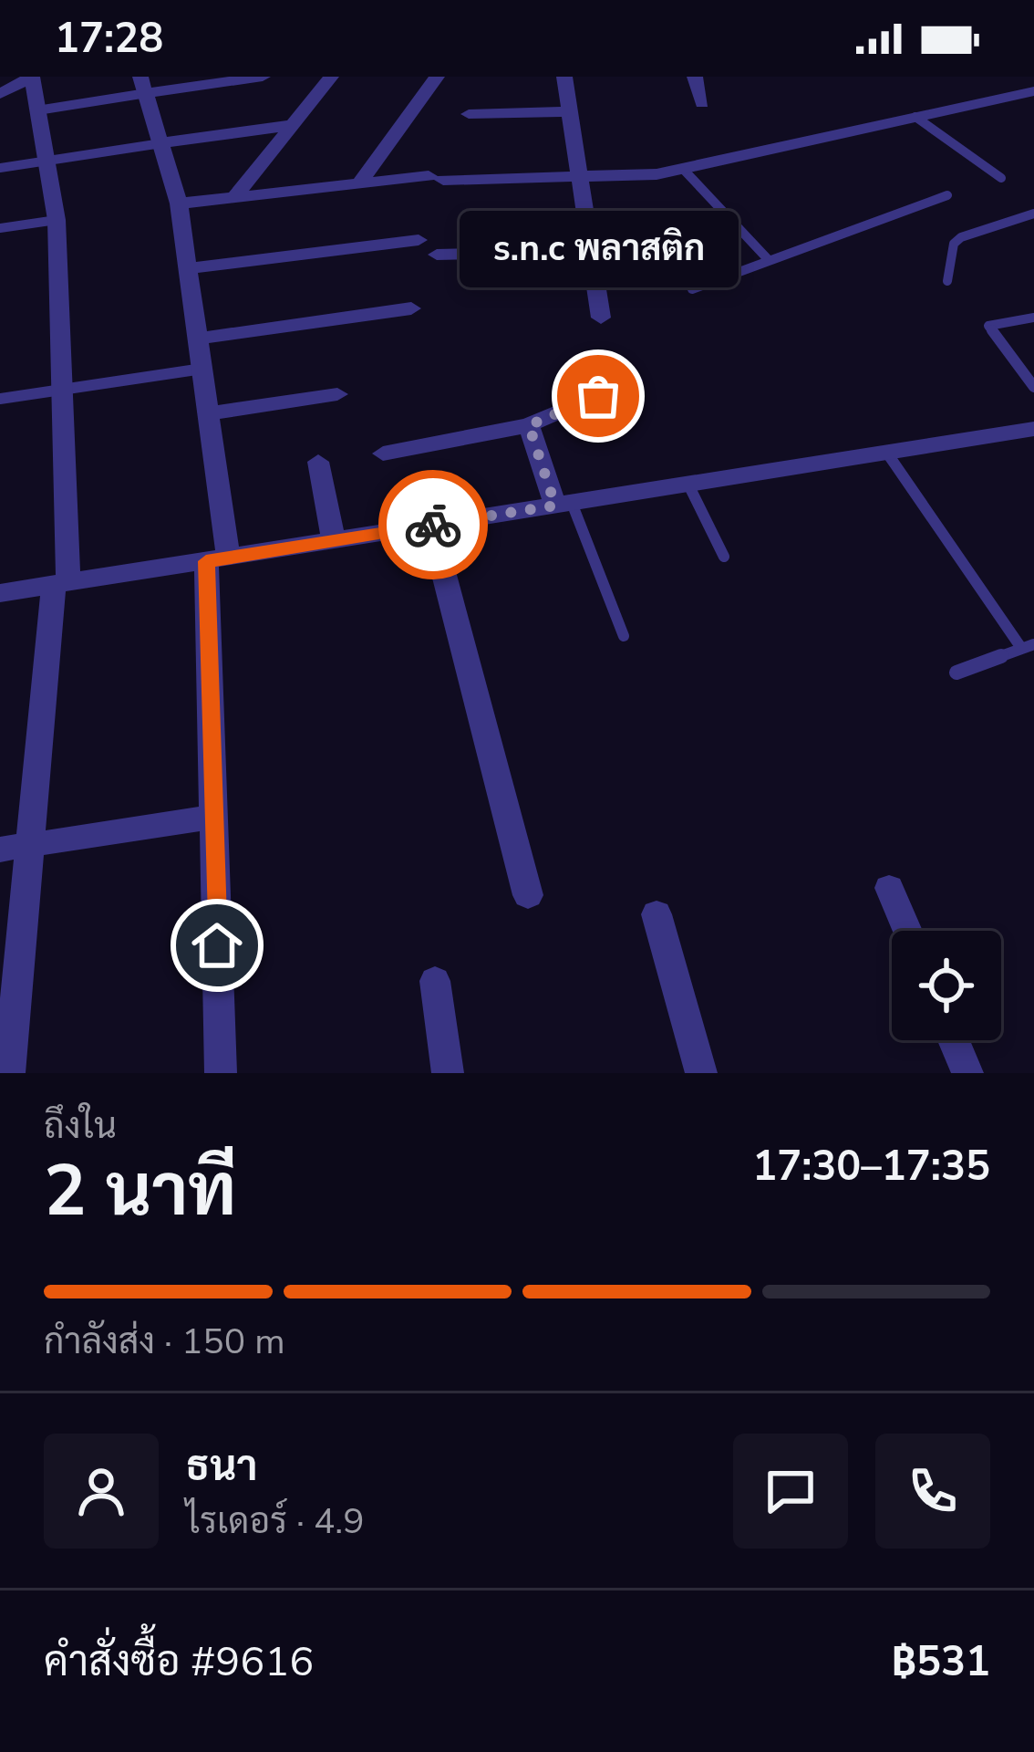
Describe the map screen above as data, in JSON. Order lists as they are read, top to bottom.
{
  "places": ["s.n.c พลาสติก"],
  "page": {
    "status": "17:28",
    "bubble": "s.n.c พลาสติก",
    "heading": ["2 นาที", "ถึงใน", "17:30–17:35"],
    "panel": [
      "ธนา",
      "ไรเดอร์ · 4.9",
      "คำสั่งซื้อ #9616",
      "฿531"
    ],
    "bar": "กำลังส่ง · 150 m"
  }
}
